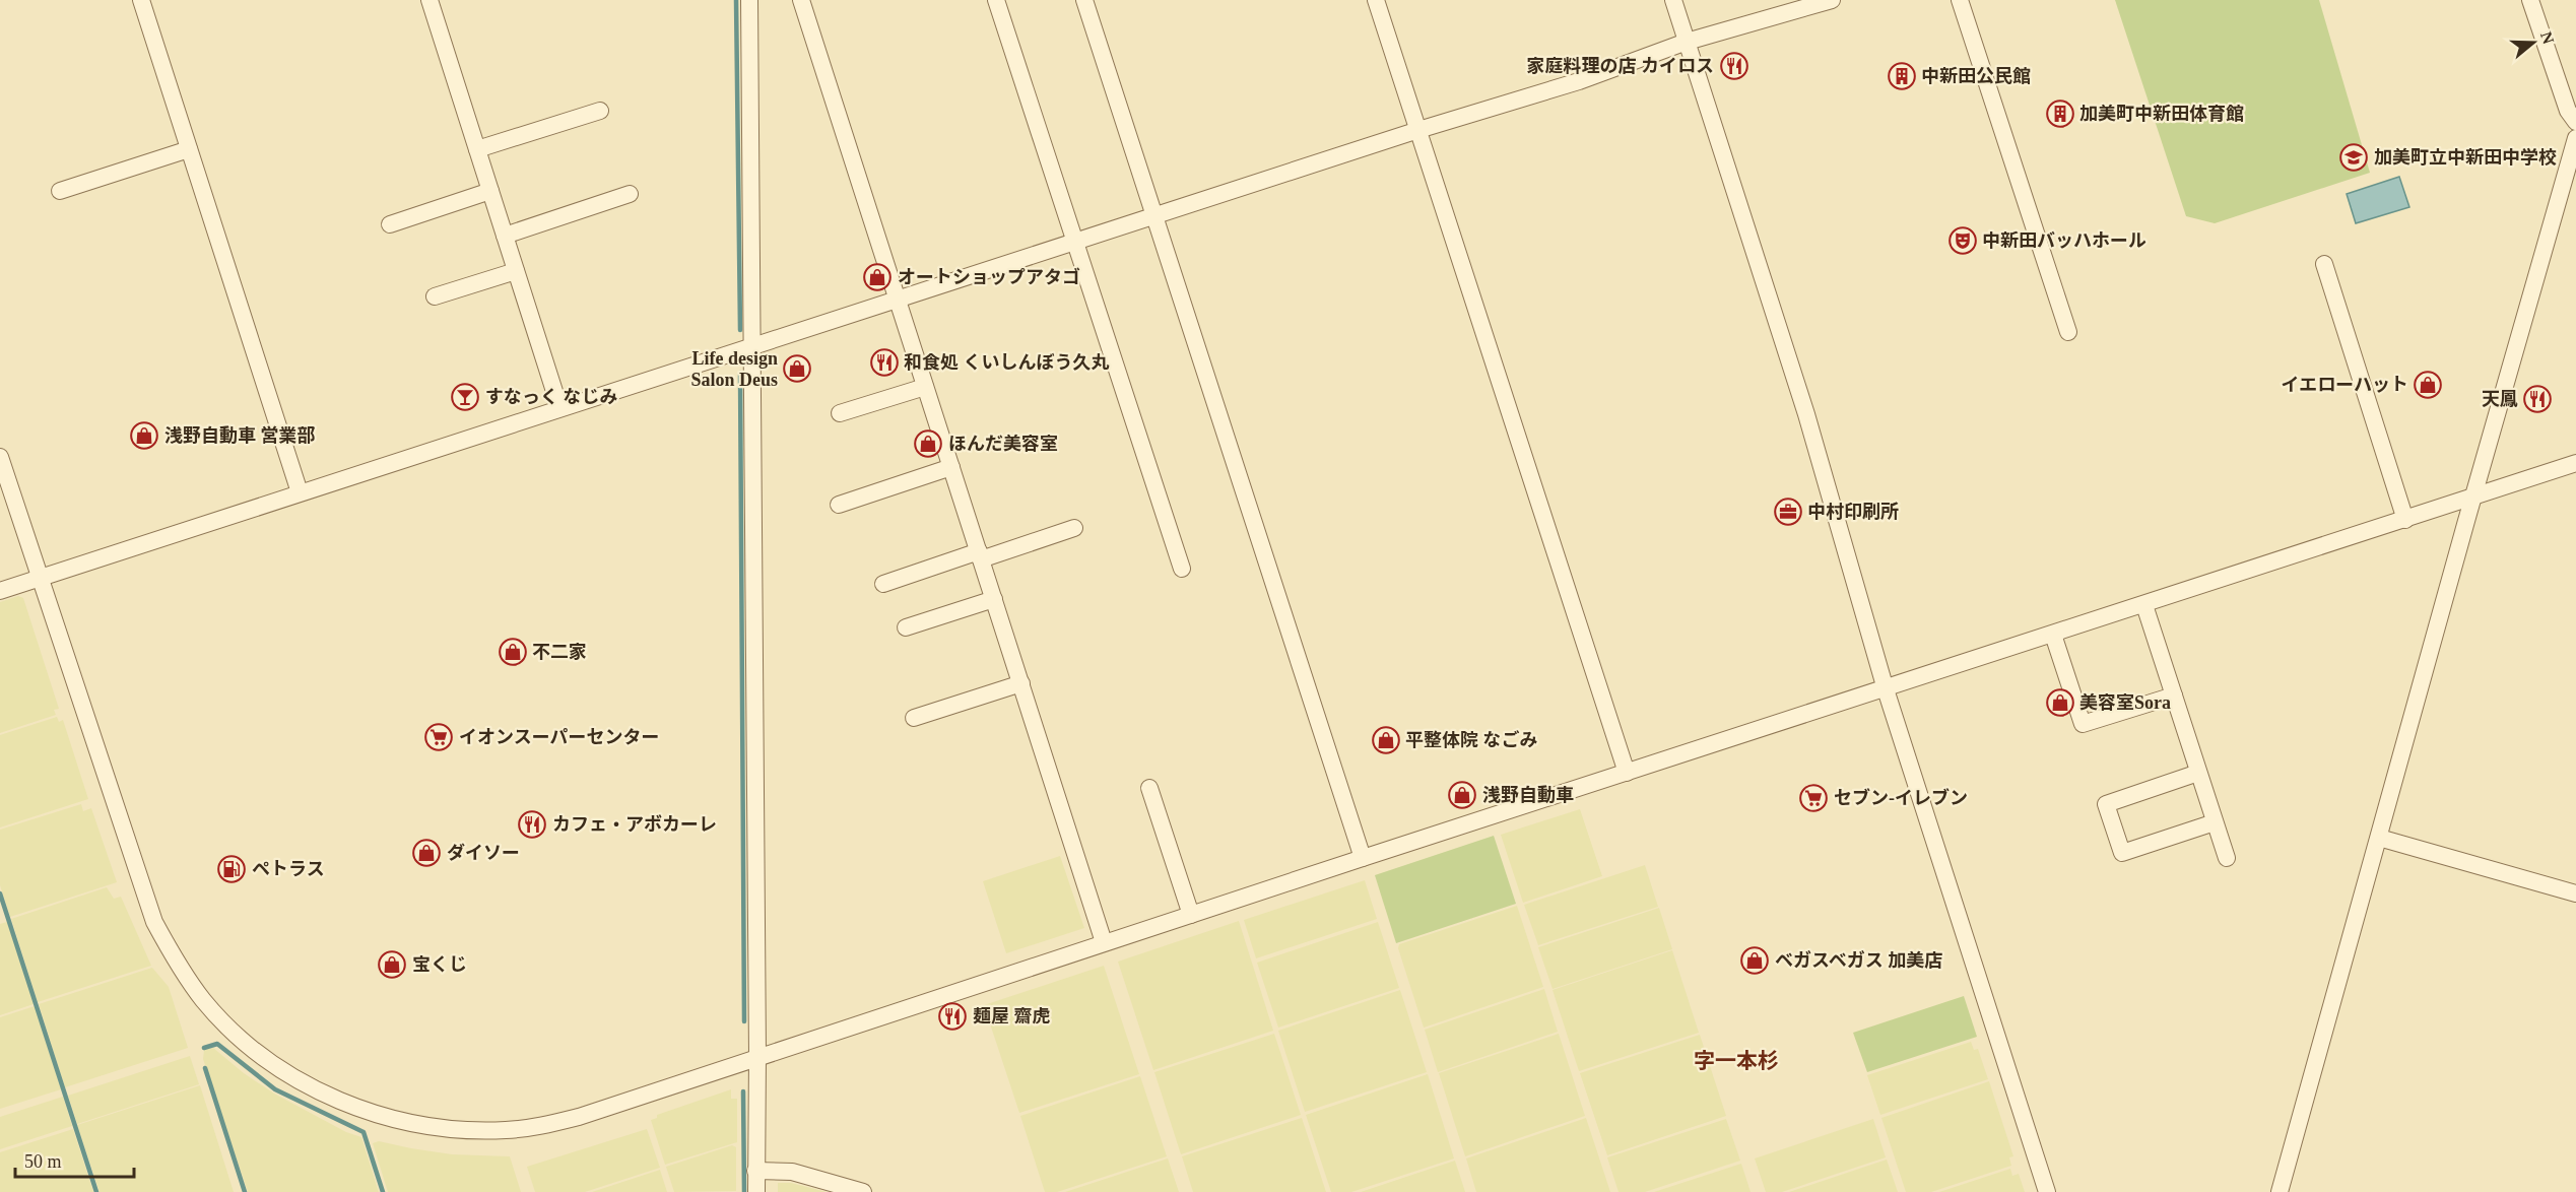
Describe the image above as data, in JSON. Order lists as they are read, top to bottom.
{
  "districts": ["字一本杉"],
  "places": {
    "restaurant": [
      "家庭料理の店 カイロス",
      "和食処 くいしんぼう久丸",
      "天鳳",
      "カフェ・アボカーレ",
      "麺屋 齋虎"
    ],
    "building": ["中新田公民館", "加美町中新田体育館"],
    "school or university": ["加美町立中新田中学校"],
    "theatre": ["中新田バッハホール"],
    "shop": [
      "オートショップアタゴ",
      "Life design Salon Deus",
      "イエローハット",
      "浅野自動車 営業部",
      "ほんだ美容室",
      "不二家",
      "美容室Sora",
      "平整体院 なごみ",
      "浅野自動車",
      "ダイソー",
      "ベガスベガス 加美店",
      "宝くじ"
    ],
    "bar": ["すなっく なじみ"],
    "office": ["中村印刷所"],
    "supermarket": ["イオンスーパーセンター", "セブン-イレブン"],
    "fuel station": ["ペトラス"]
  },
  "scale_bar": "50 m",
  "north": "right"
}
